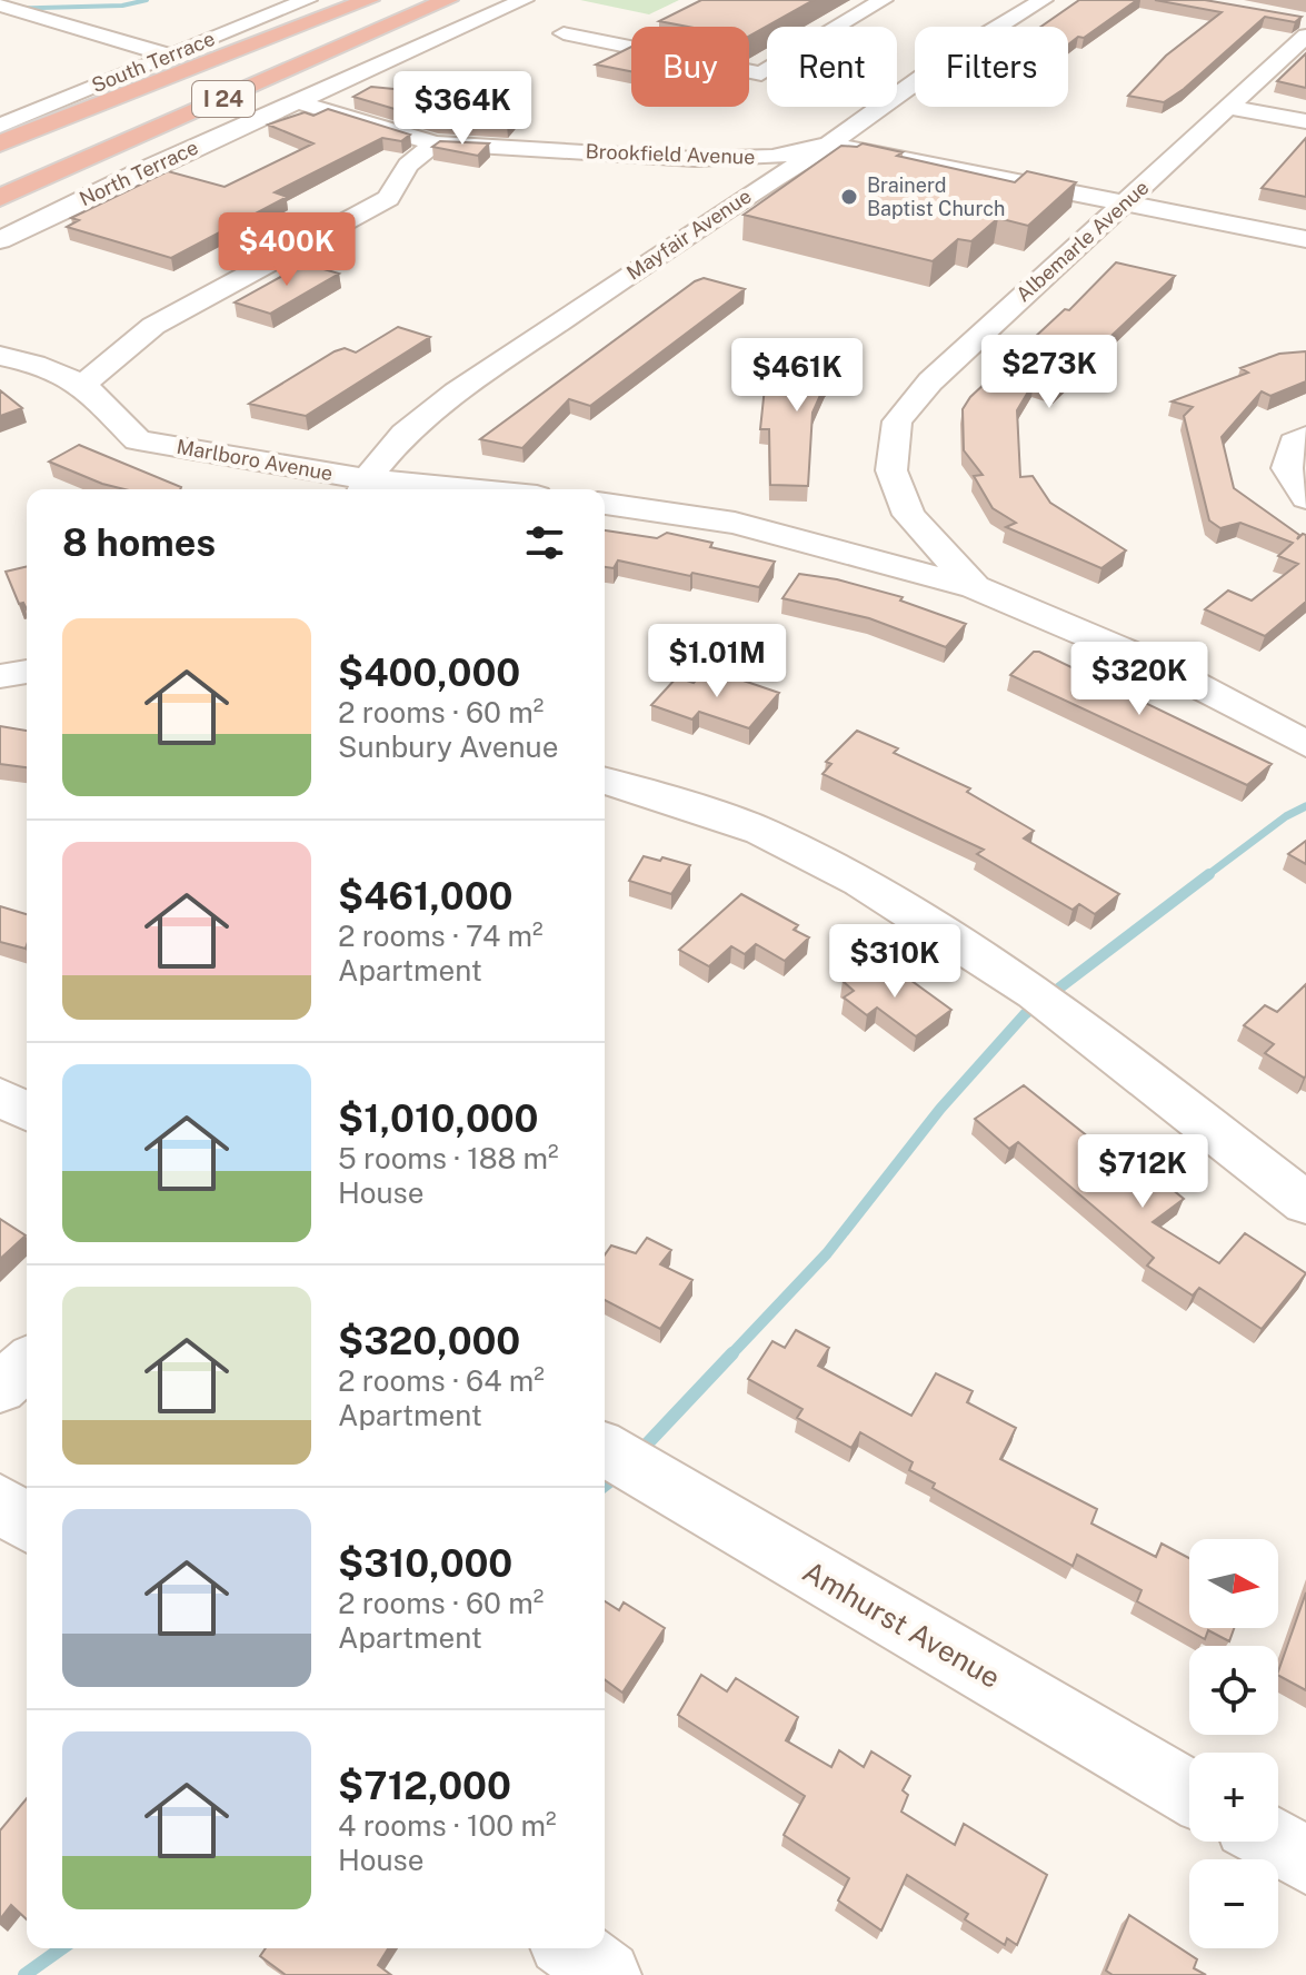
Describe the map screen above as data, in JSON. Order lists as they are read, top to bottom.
{
  "streets": {
    "highway": ["I 24"],
    "street": [
      "South Terrace",
      "Brookfield Avenue",
      "North Terrace",
      "Mayfair Avenue",
      "Albemarle Avenue",
      "Marlboro Avenue",
      "Amhurst Avenue"
    ]
  },
  "crossings": [
    ["Brookfield Avenue", "North Terrace"],
    ["Brookfield Avenue", "Mayfair Avenue"],
    ["Brookfield Avenue", "Albemarle Avenue"],
    ["Mayfair Avenue", "Marlboro Avenue"]
  ],
  "places": ["Brainerd Baptist Church"],
  "north": "right",
  "page": {
    "chip": ["Buy", "Rent", "Filters"],
    "price": [
      "$364K",
      "$400K",
      "$273K",
      "$461K",
      "$1.01M",
      "$320K",
      "$310K",
      "$712K"
    ],
    "heading": "8 homes",
    "list": [
      {
        "name": "$400,000",
        "note": "2 rooms · 60 m² · Sunbury Avenue"
      },
      {
        "name": "$461,000",
        "note": "2 rooms · 74 m² · Apartment"
      },
      {
        "name": "$1,010,000",
        "note": "5 rooms · 188 m² · House"
      },
      {
        "name": "$320,000",
        "note": "2 rooms · 64 m² · Apartment"
      },
      {
        "name": "$310,000",
        "note": "2 rooms · 60 m² · Apartment"
      },
      {
        "name": "$712,000",
        "note": "4 rooms · 100 m² · House"
      }
    ],
    "map_buttons": ["+", "−"]
  }
}
